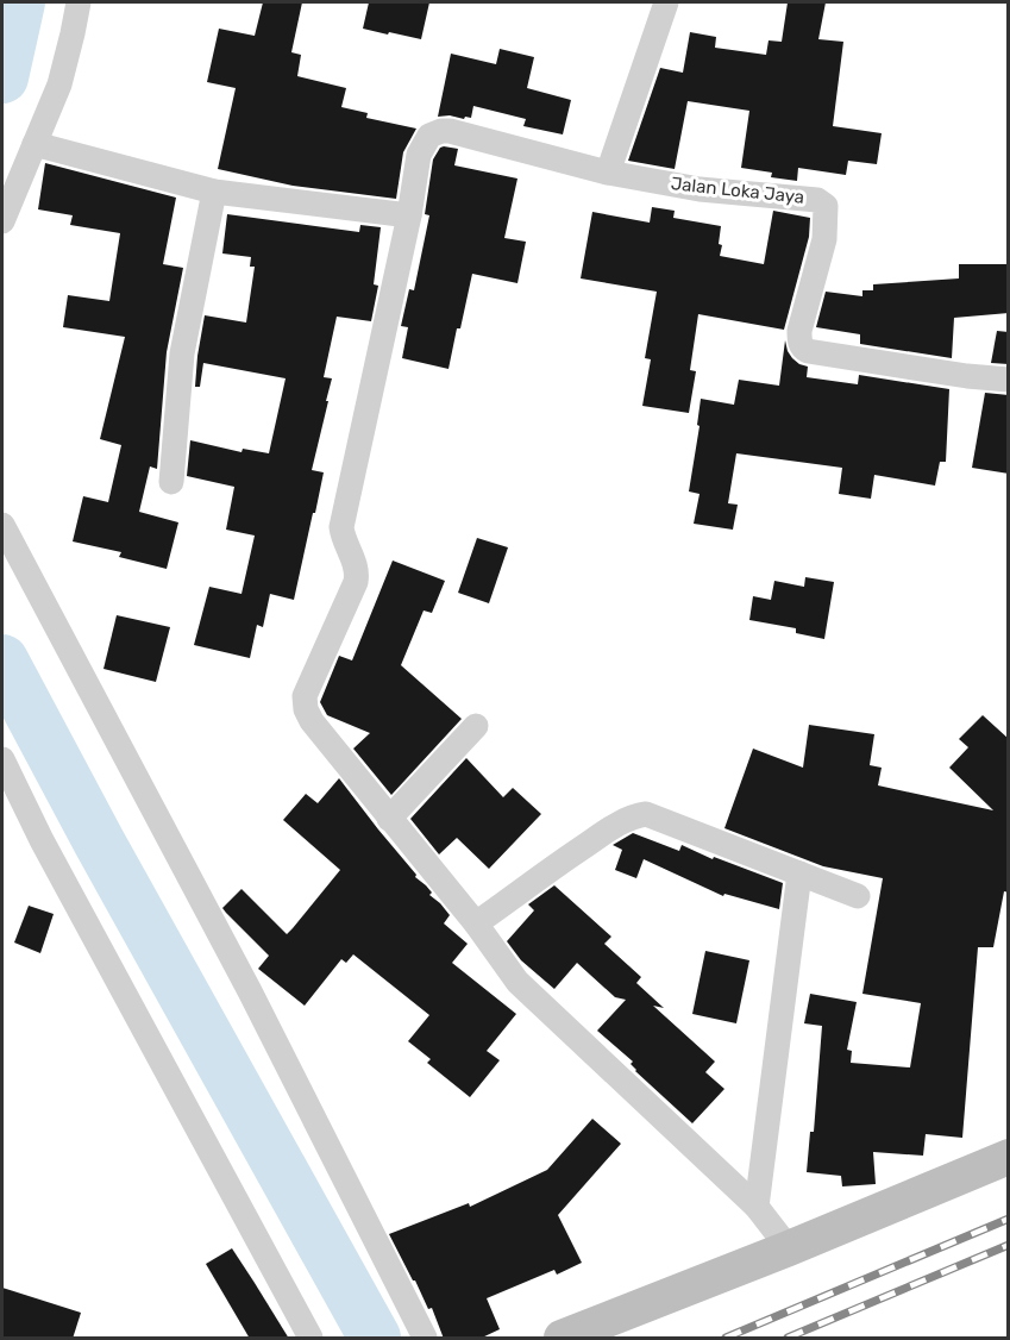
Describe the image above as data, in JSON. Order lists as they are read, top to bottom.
{
  "streets": {
    "street": ["Jalan Loka Jaya"]
  }
}
